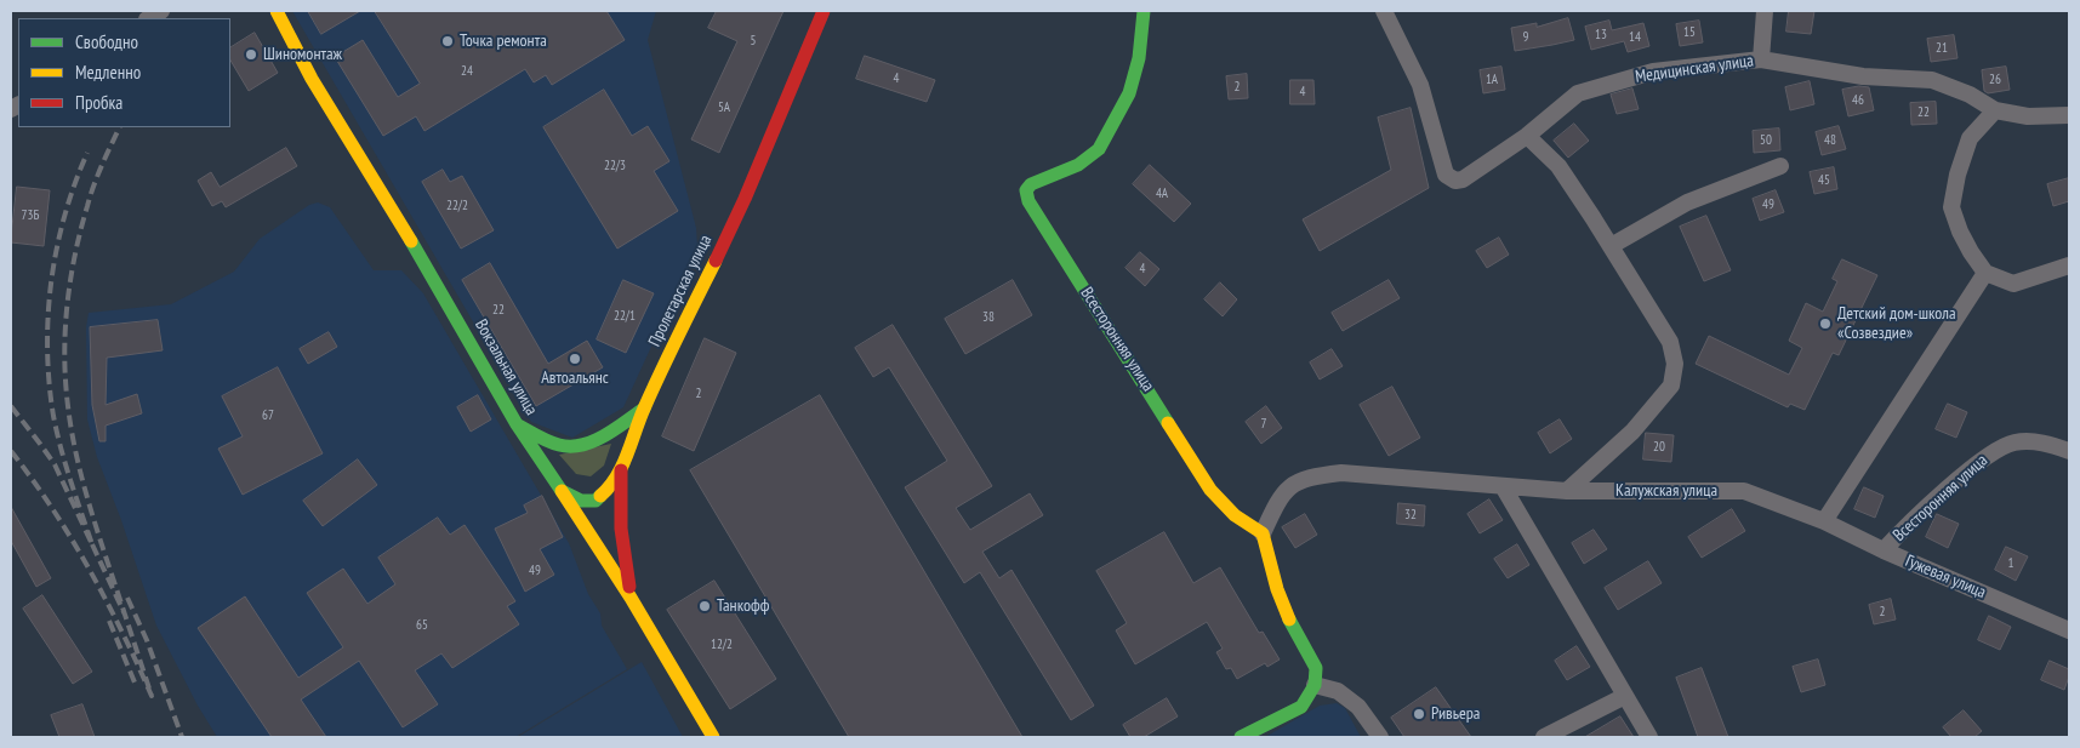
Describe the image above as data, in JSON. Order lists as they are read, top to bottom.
{
  "streets": {
    "main road": ["Пролетарская улица", "Всесторонняя улица", "Вокзальная улица"],
    "street": ["Медицинская улица", "Калужская улица", "Гужевая улица"]
  },
  "crossings": [
    ["Пролетарская улица", "Вокзальная улица"],
    ["Всесторонняя улица", "Калужская улица"],
    ["Всесторонняя улица", "Гужевая улица"],
    ["Калужская улица", "Гужевая улица"]
  ],
  "places": [
    "Точка ремонта",
    "Шиномонтаж",
    "Детский дом-школа «Созвездие»",
    "Автоальянс",
    "Танкофф",
    "Ривьера"
  ],
  "house_numbers": [
    "15",
    "13",
    "9",
    "14",
    "5",
    "21",
    "24",
    "4",
    "1А",
    "26",
    "2",
    "4",
    "46",
    "5А",
    "22",
    "50",
    "48",
    "22/3",
    "45",
    "4А",
    "49",
    "22/2",
    "73Б",
    "4",
    "22",
    "22/1",
    "38",
    "2",
    "67",
    "7",
    "20",
    "32",
    "1",
    "49",
    "2",
    "65",
    "12/2"
  ],
  "legend": ["Свободно", "Медленно", "Пробка"]
}
